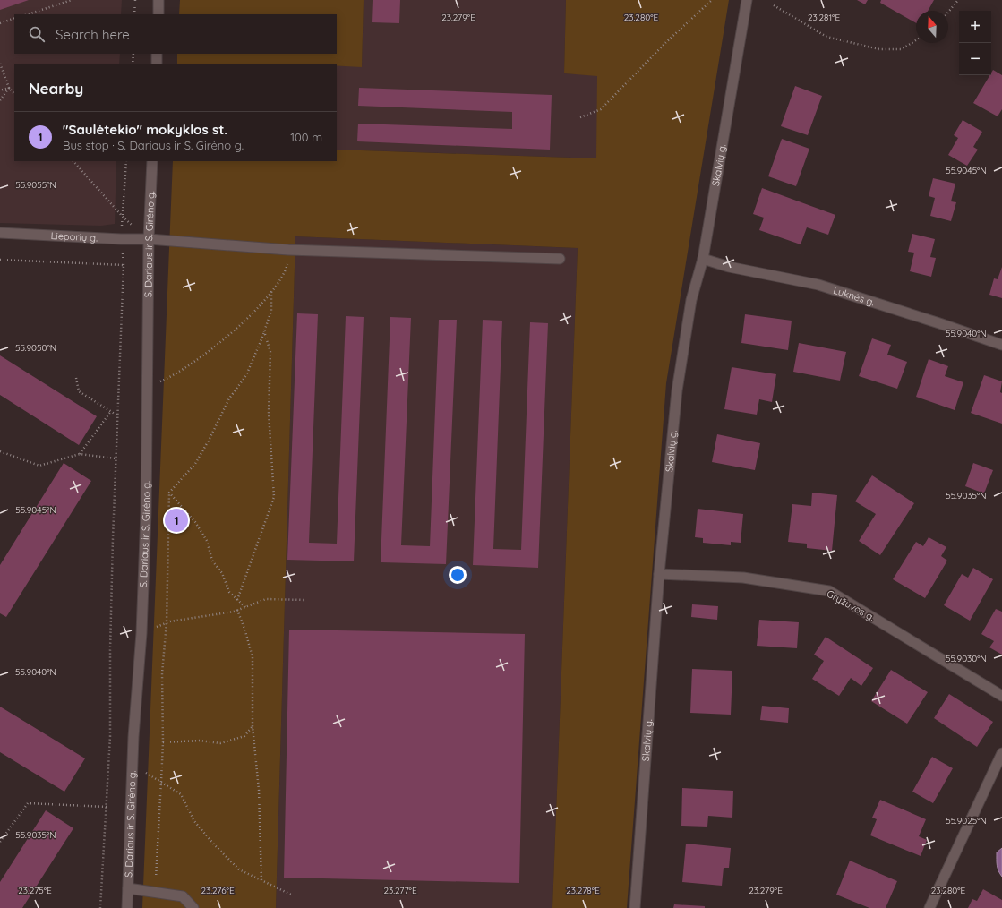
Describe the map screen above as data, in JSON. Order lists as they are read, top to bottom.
{
  "streets": {
    "street": [
      "Skalvių g.",
      "Lieporių g.",
      "S. Dariaus ir S. Girėno g.",
      "Luknės g.",
      "Gryžuvos g."
    ]
  },
  "crossings": [
    ["Skalvių g.", "Luknės g."],
    ["Skalvių g.", "Gryžuvos g."],
    ["Lieporių g.", "S. Dariaus ir S. Girėno g."]
  ],
  "north": "top",
  "page": {
    "map_buttons": ["+", "−"],
    "search": "Search here",
    "heading": "Nearby",
    "list": [
      {
        "mark": "1",
        "name": "\"Saulėtekio\" mokyklos st.",
        "note": "Bus stop · S. Dariaus ir S. Girėno g.",
        "value": "100 m"
      }
    ],
    "pins": "1"
  },
  "coordinates": [
    "23.281°E",
    "23.279°E",
    "23.280°E",
    "55.9045°N",
    "55.9055°N",
    "55.9040°N",
    "55.9050°N",
    "55.9035°N",
    "55.9030°N",
    "55.9025°N",
    "23.275°E",
    "23.276°E",
    "23.277°E",
    "23.278°E"
  ]
}
